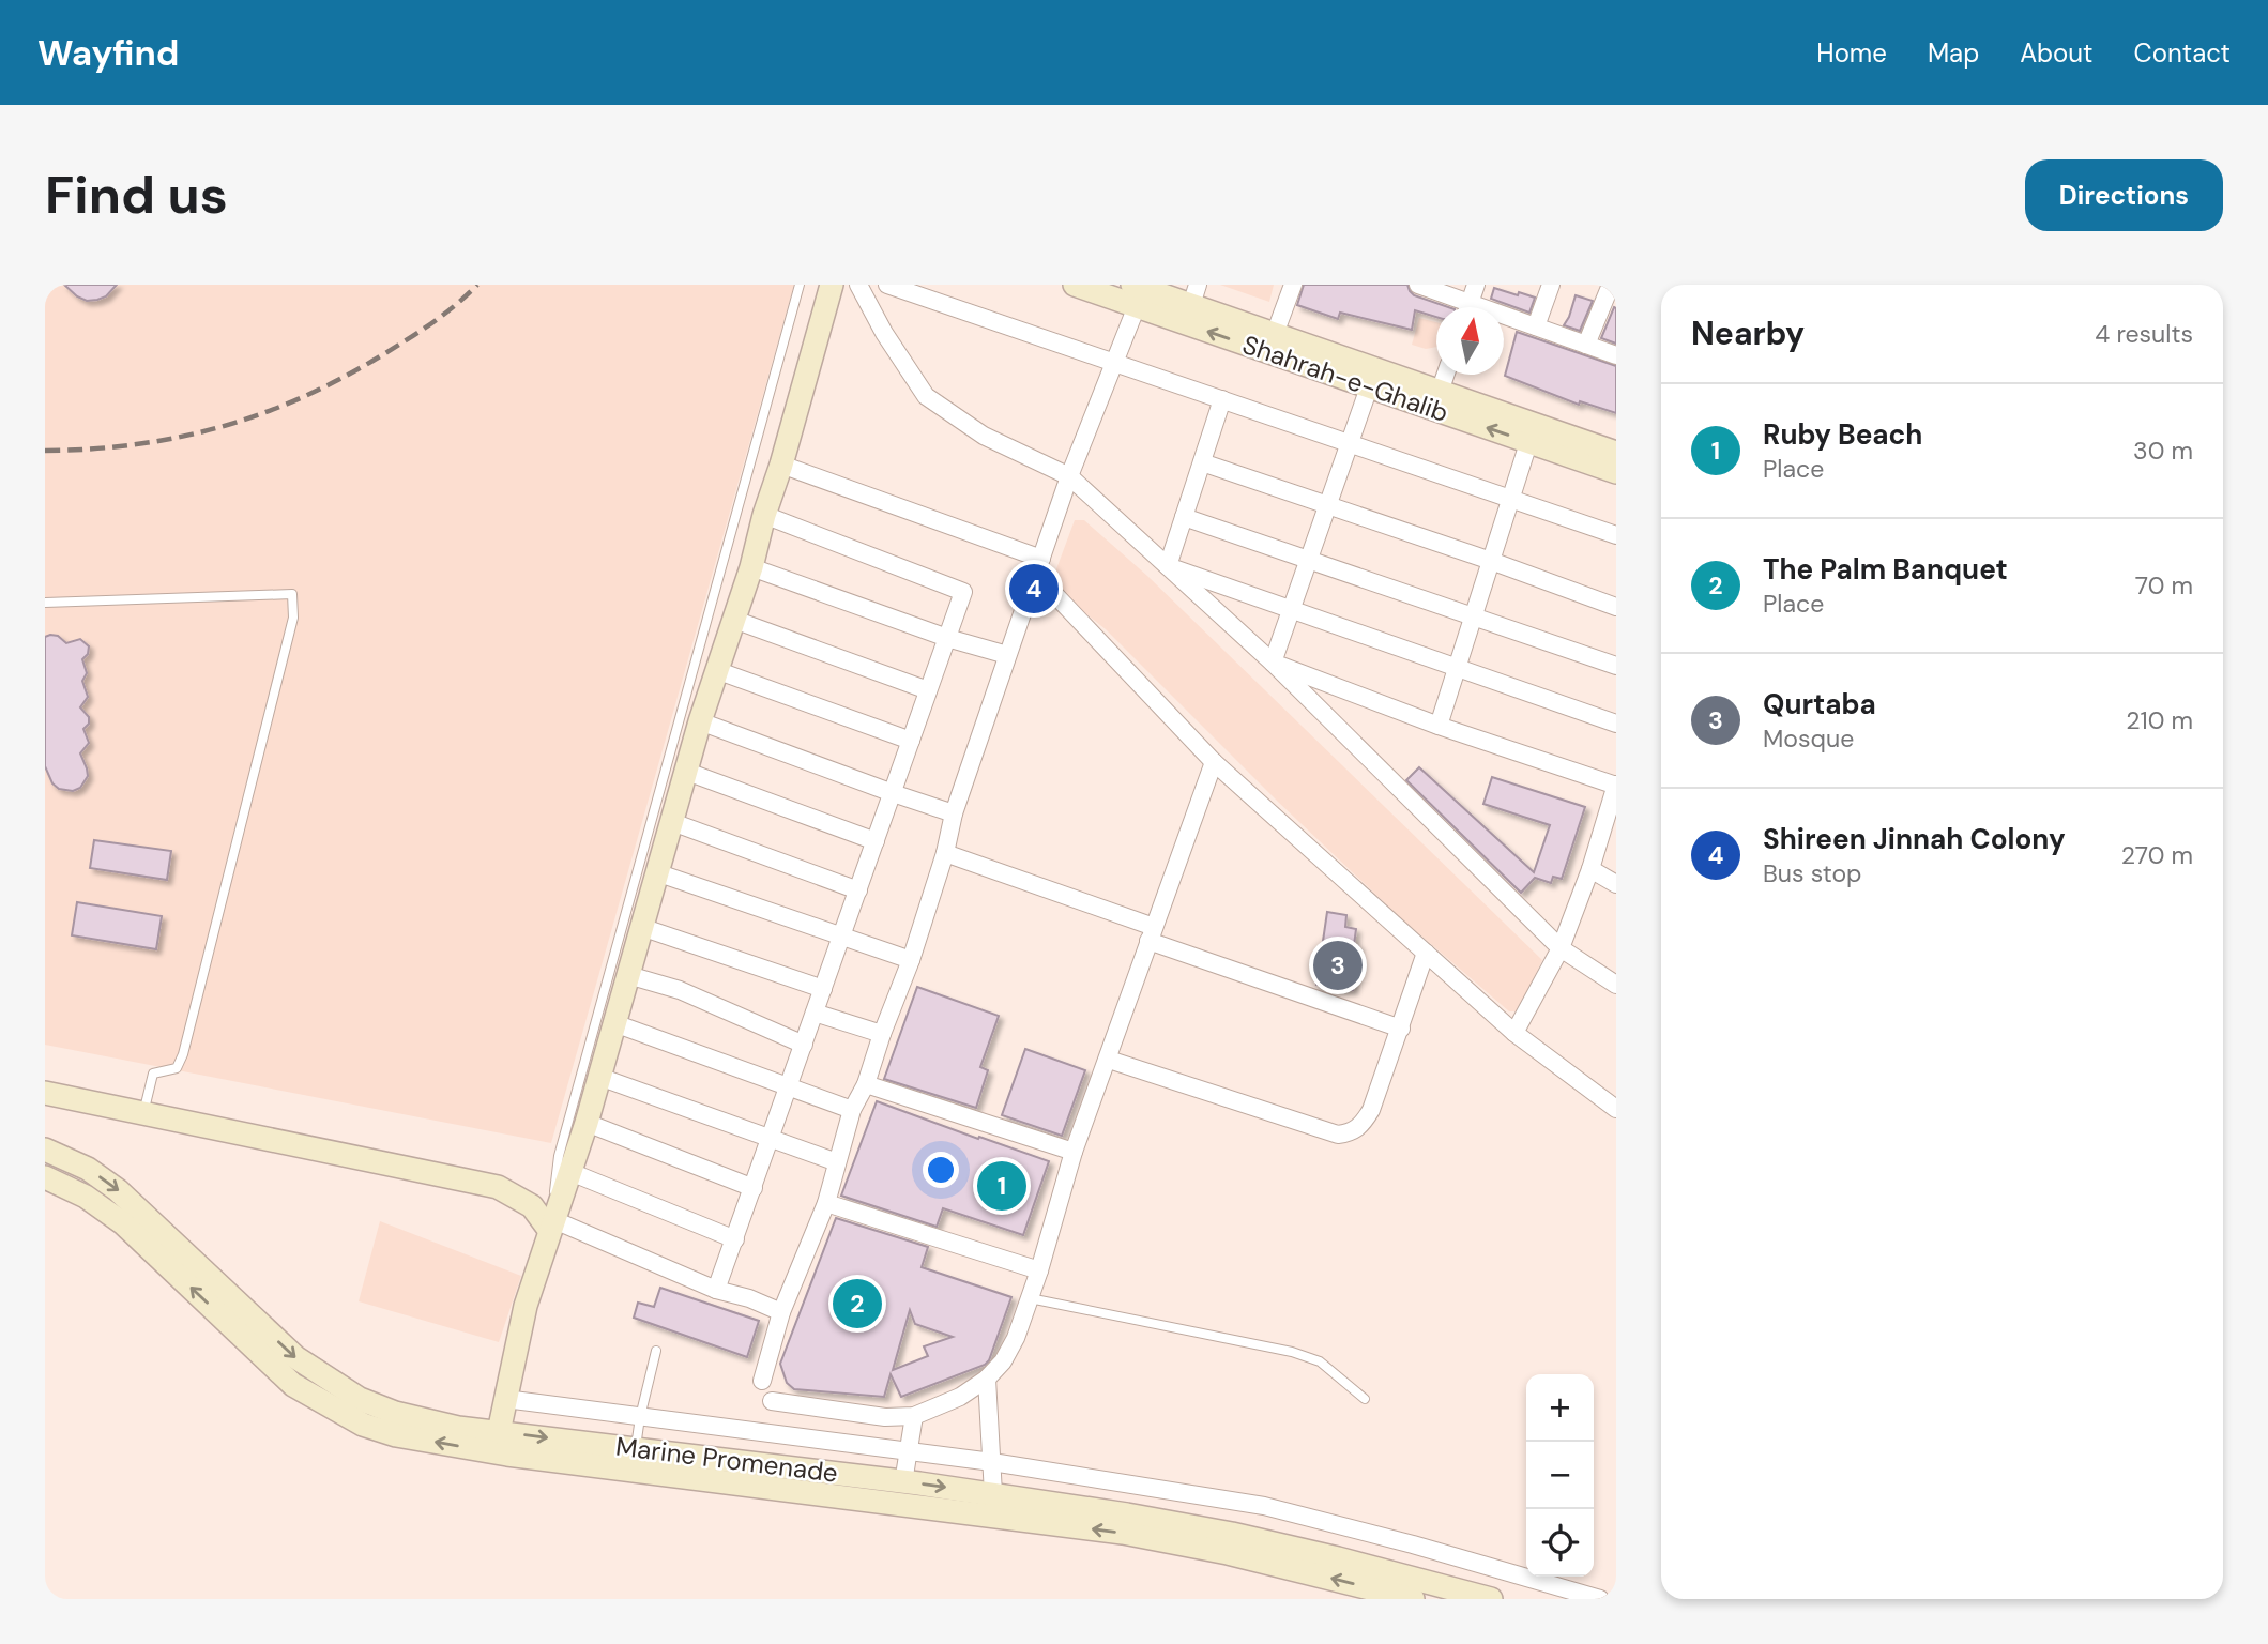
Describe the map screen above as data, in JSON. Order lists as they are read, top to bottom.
{
  "streets": {
    "main road": ["Shahrah-e-Ghalib", "Marine Promenade"]
  },
  "north": "top",
  "page": {
    "header": "Wayfind",
    "nav": [
      "Home",
      "Map",
      "About",
      "Contact"
    ],
    "buttons": "Directions",
    "title": "Find us",
    "heading": ["Nearby", "4 results"],
    "list": [
      {
        "mark": "1",
        "name": "Ruby Beach",
        "note": "Place",
        "value": "30 m"
      },
      {
        "mark": "2",
        "name": "The Palm Banquet",
        "note": "Place",
        "value": "70 m"
      },
      {
        "mark": "3",
        "name": "Qurtaba",
        "note": "Mosque",
        "value": "210 m"
      },
      {
        "mark": "4",
        "name": "Shireen Jinnah Colony",
        "note": "Bus stop",
        "value": "270 m"
      }
    ],
    "pins": [
      "4",
      "3",
      "1",
      "2"
    ],
    "map_buttons": ["+", "−"]
  }
}
